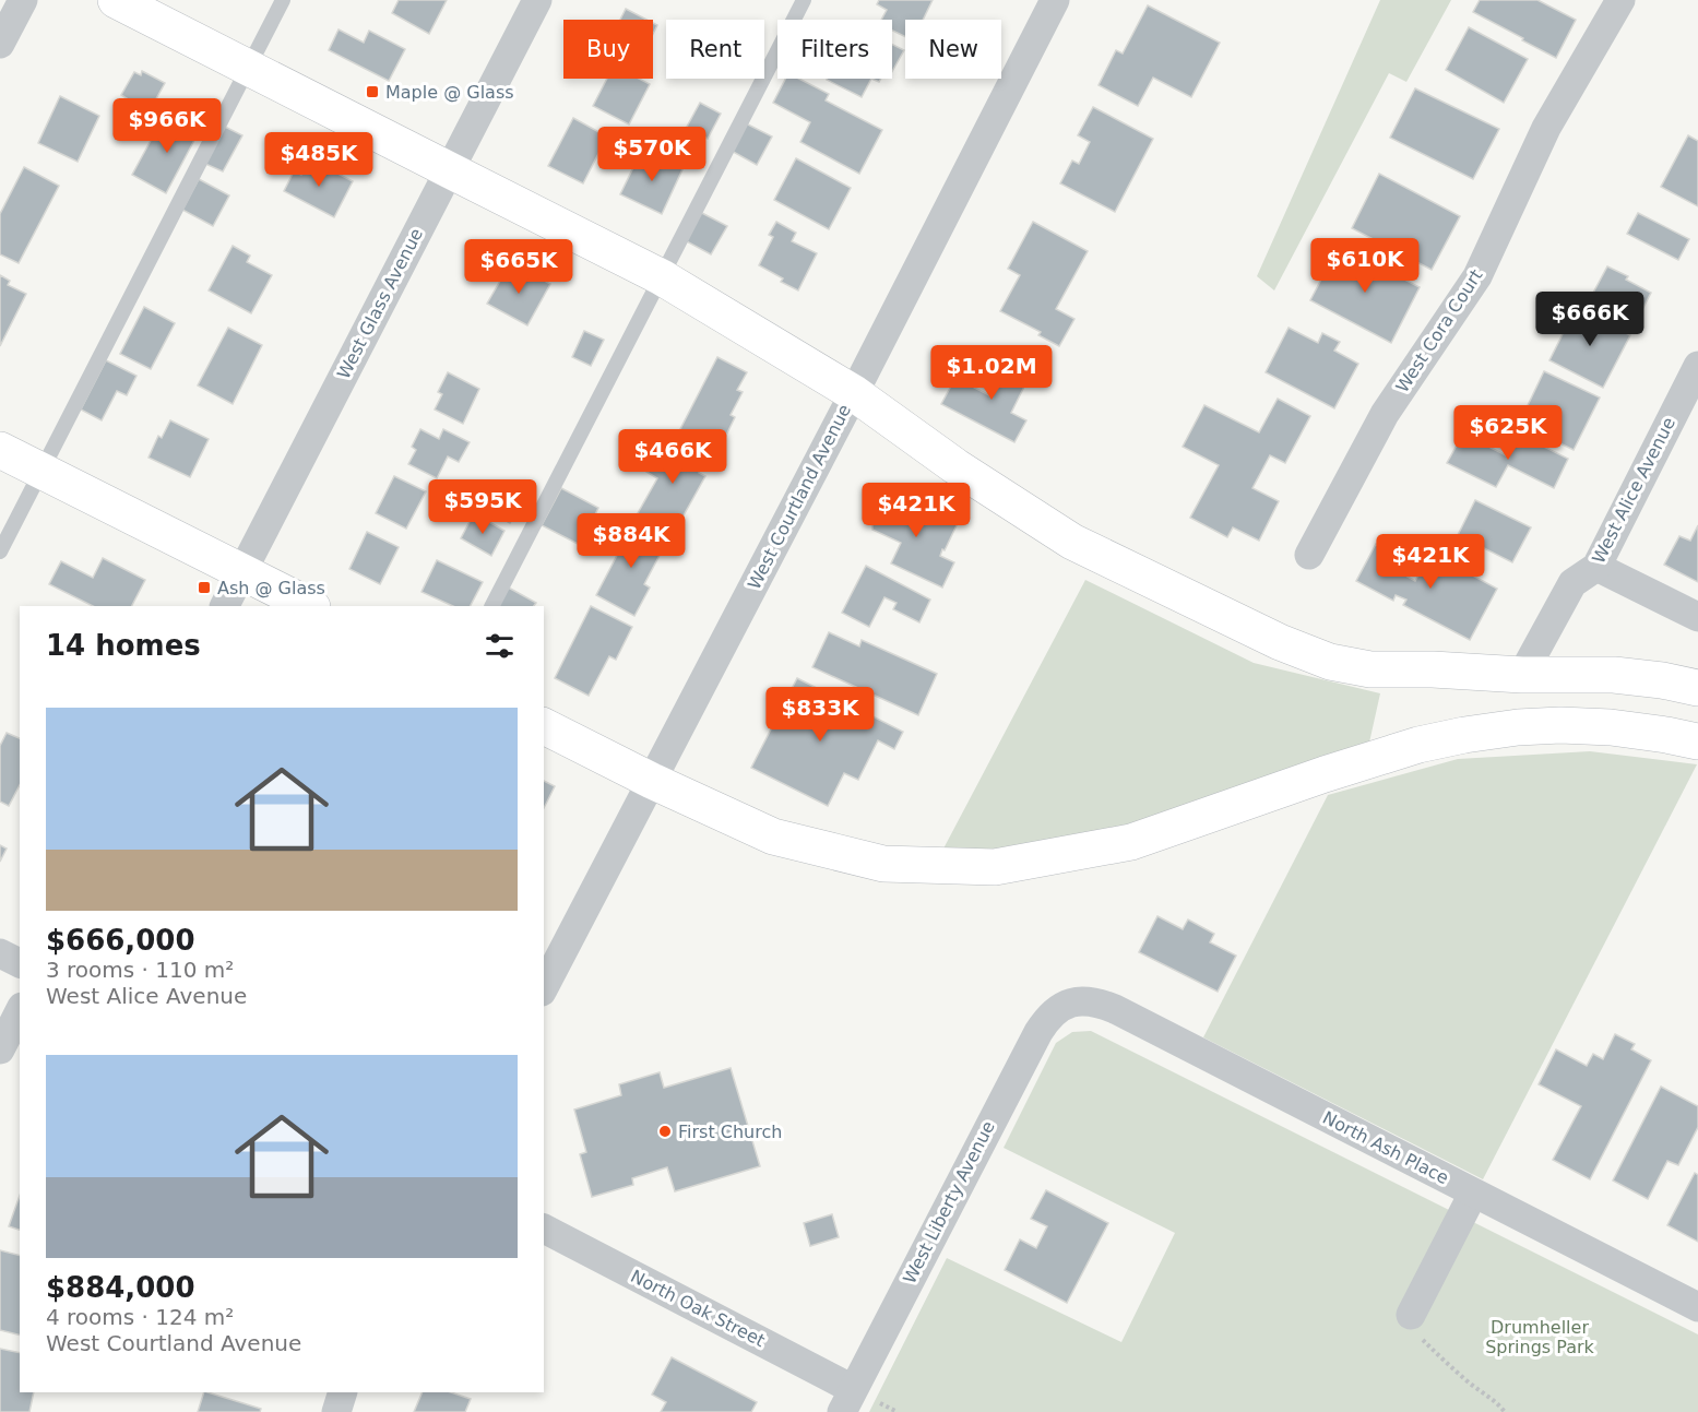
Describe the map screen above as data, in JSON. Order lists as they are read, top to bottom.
{
  "streets": {
    "street": [
      "West Glass Avenue",
      "West Cora Court",
      "West Alice Avenue",
      "West Courtland Avenue",
      "North Ash Place",
      "West Liberty Avenue",
      "North Oak Street"
    ]
  },
  "crossings": [
    ["North Ash Place", "West Liberty Avenue"],
    ["West Liberty Avenue", "North Oak Street"]
  ],
  "parks": ["Drumheller Springs Park"],
  "places": {
    "transit": ["Maple @ Glass", "Ash @ Glass"],
    "other": ["First Church"]
  },
  "page": {
    "chip": [
      "Buy",
      "Rent",
      "Filters",
      "New"
    ],
    "price": [
      "$966K",
      "$570K",
      "$485K",
      "$610K",
      "$665K",
      "$666K",
      "$1.02M",
      "$625K",
      "$466K",
      "$595K",
      "$421K",
      "$884K",
      "$421K",
      "$833K"
    ],
    "heading": "14 homes",
    "list": [
      {
        "name": "$666,000",
        "note": "3 rooms · 110 m² · West Alice Avenue"
      },
      {
        "name": "$884,000",
        "note": "4 rooms · 124 m² · West Courtland Avenue"
      }
    ]
  }
}
